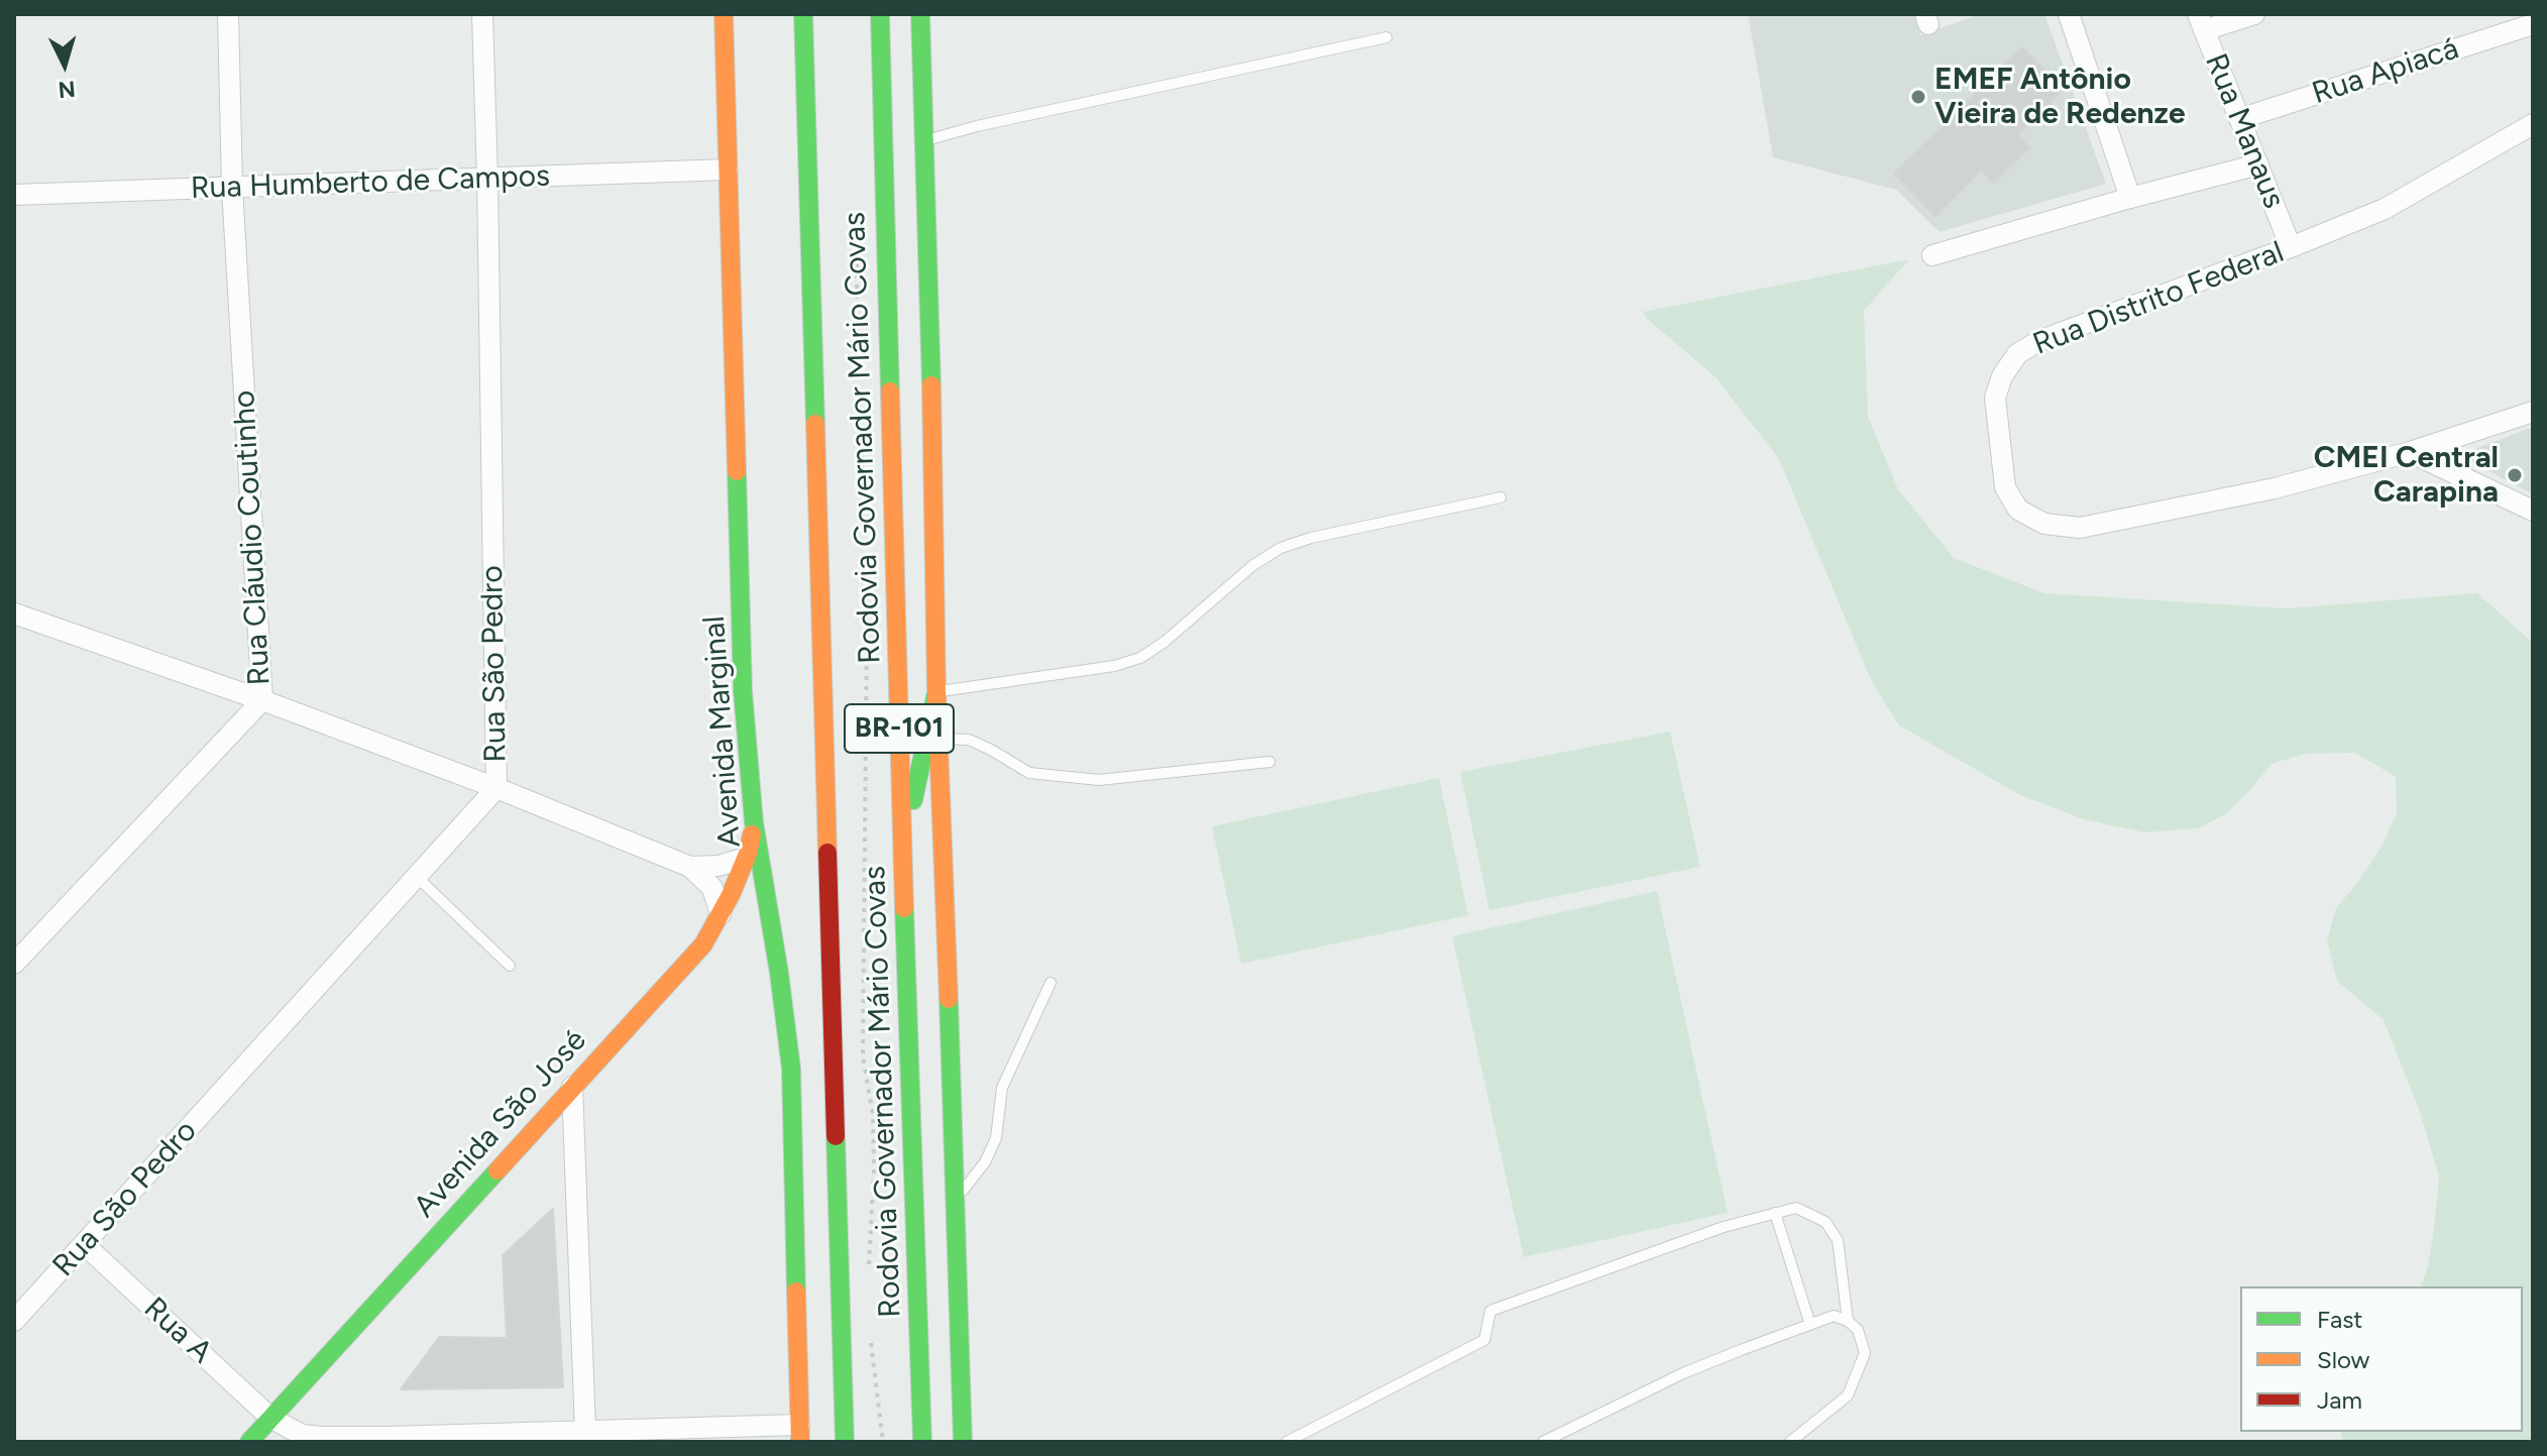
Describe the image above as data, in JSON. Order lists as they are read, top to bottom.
{
  "streets": {
    "street": [
      "Rua Apiacá",
      "Rua Manaus",
      "Rua Humberto de Campos",
      "Rua Distrito Federal",
      "Rodovia Governador Mário Covas",
      "Rua Cláudio Coutinho",
      "Rua São Pedro",
      "BR-101",
      "Avenida Marginal",
      "Avenida São José",
      "Rua A"
    ]
  },
  "crossings": [
    ["Rua Apiacá", "Rua Manaus"],
    ["Rua Manaus", "Rua Distrito Federal"],
    ["Rua Humberto de Campos", "Rua Cláudio Coutinho"],
    ["Rua Humberto de Campos", "Rua São Pedro"],
    ["Rua Humberto de Campos", "Avenida Marginal"],
    ["Rua São Pedro", "Rua A"],
    ["Avenida Marginal", "Avenida São José"],
    ["Avenida Marginal", "Rua A"],
    ["Avenida São José", "Rua A"]
  ],
  "places": ["EMEF Antônio Vieira de Redenze", "CMEI Central Carapina"],
  "legend": ["Fast", "Slow", "Jam"],
  "north": "bottom"
}
